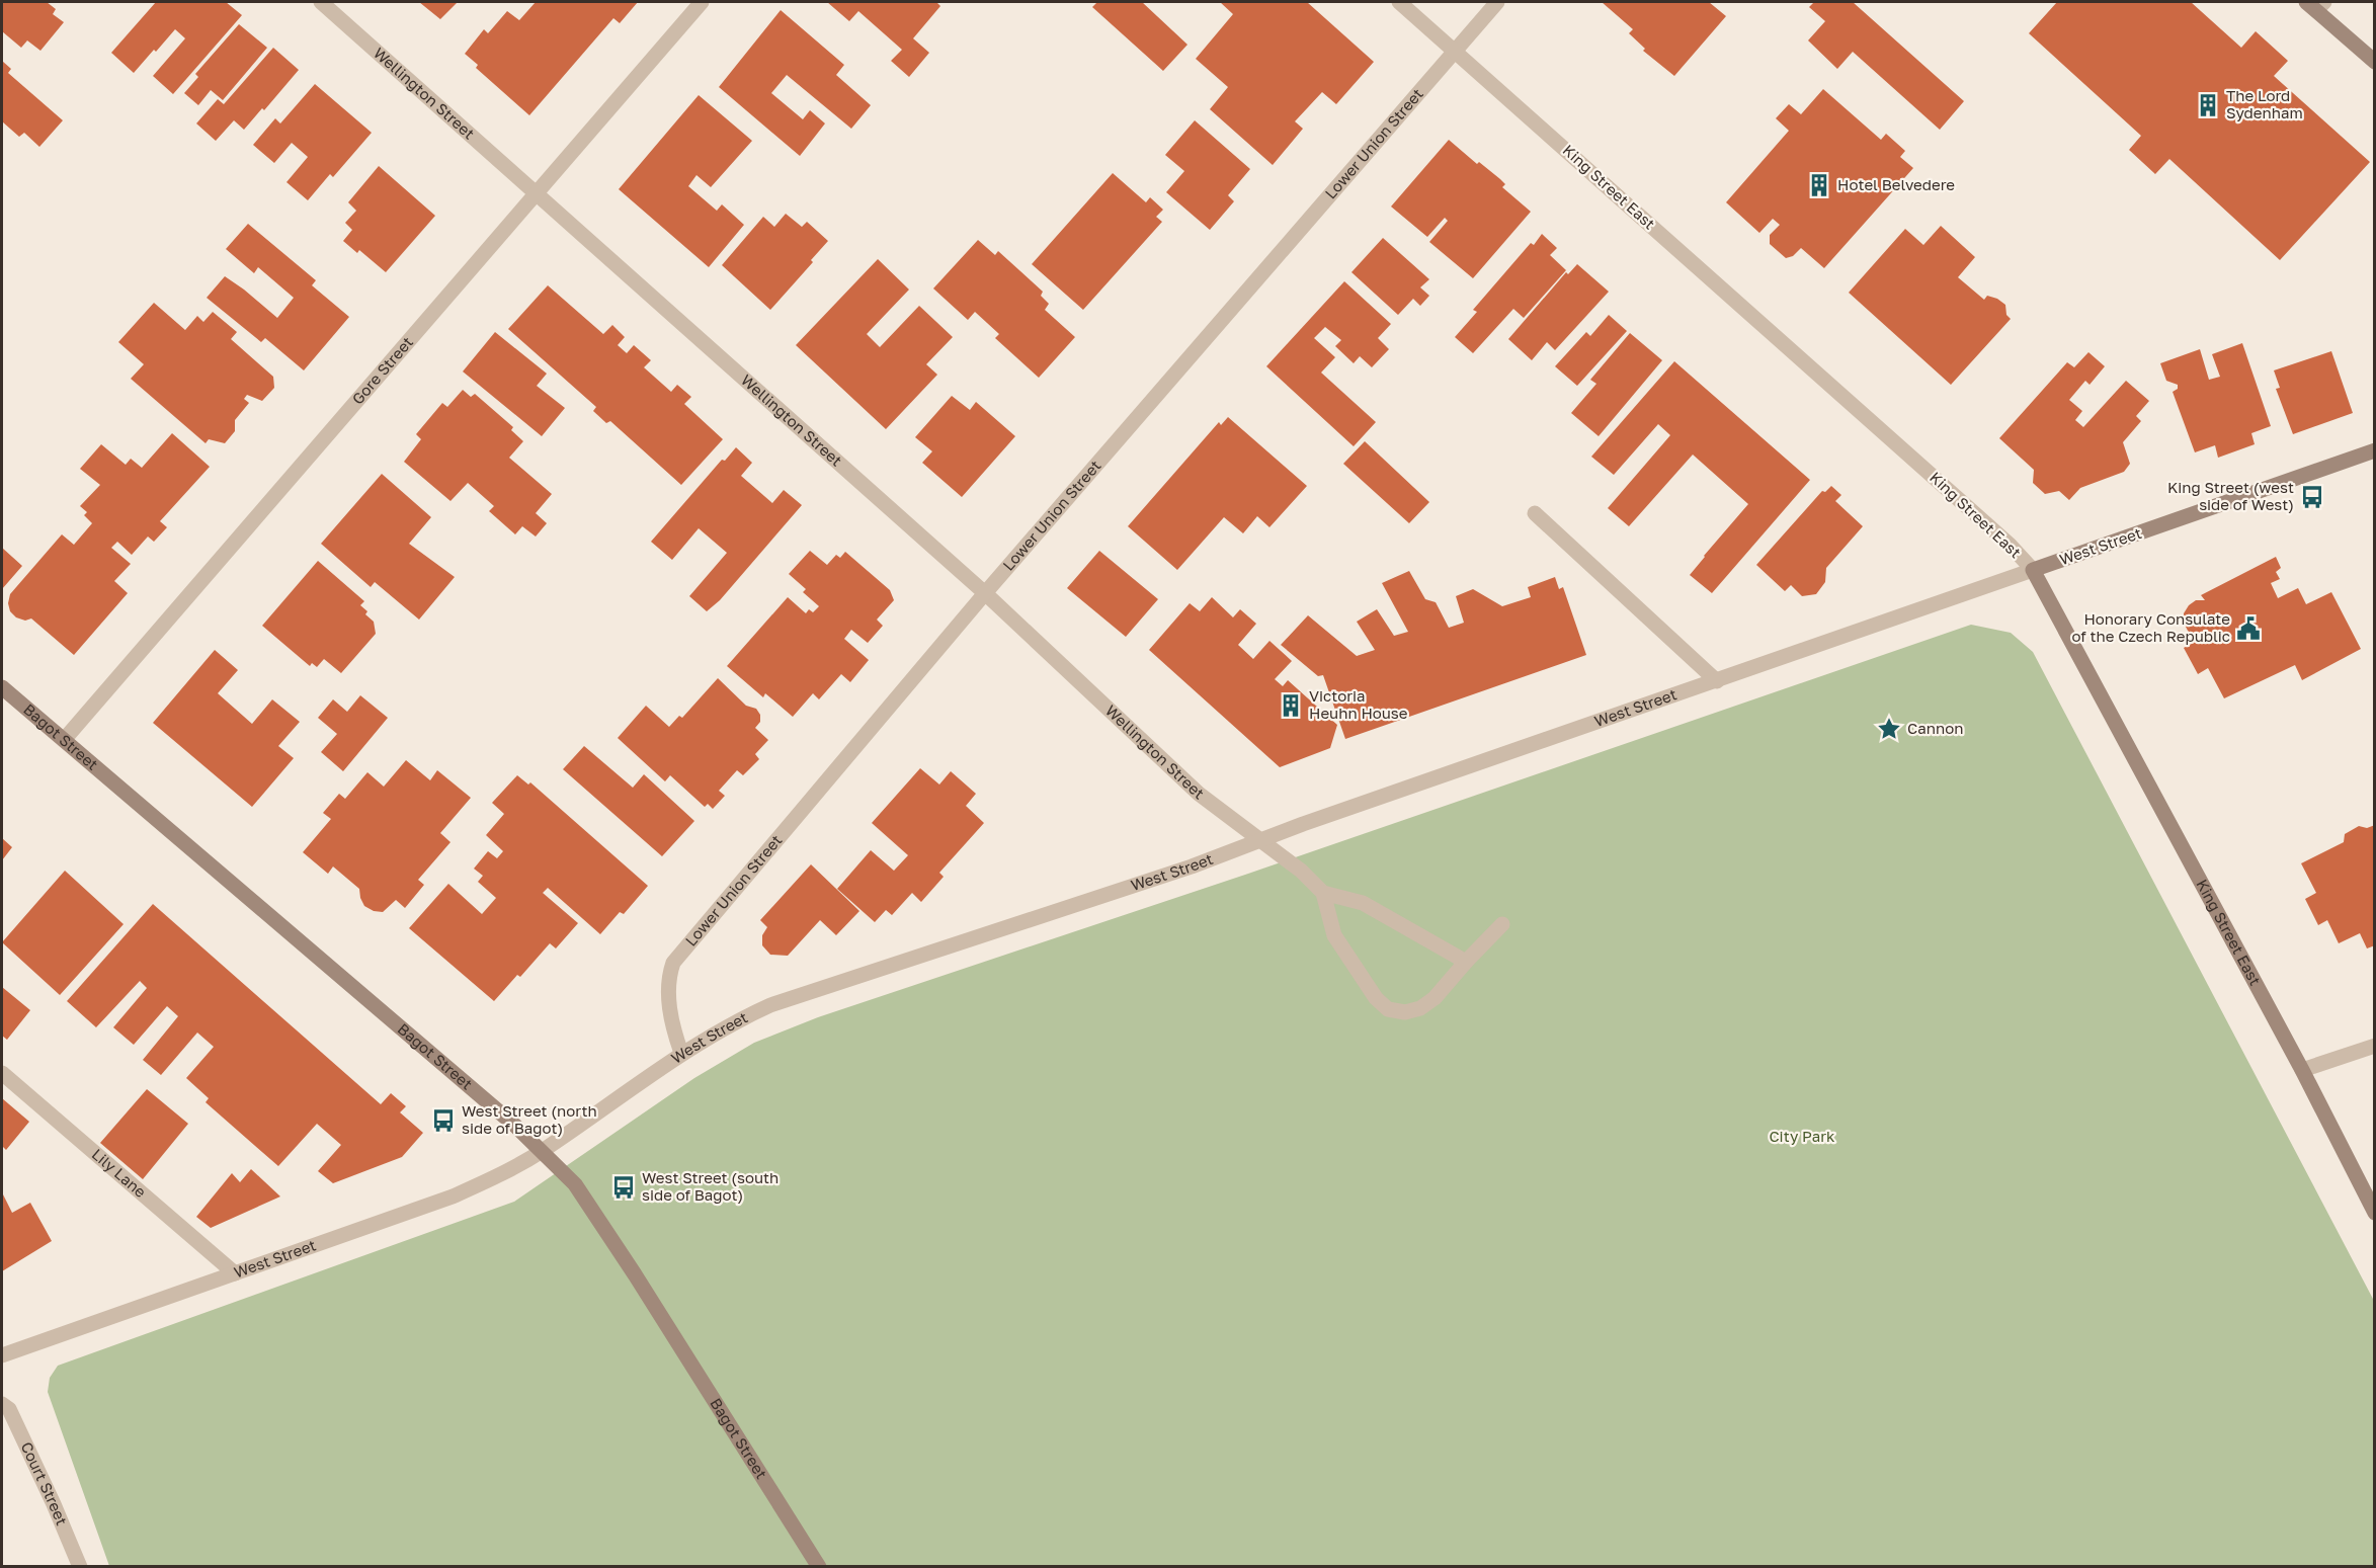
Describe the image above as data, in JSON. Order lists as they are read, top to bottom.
{
  "streets": {
    "main road": ["King Street East", "West Street", "Bagot Street"],
    "street": [
      "Wellington Street",
      "Lower Union Street",
      "Gore Street",
      "Lily Lane",
      "Court Street"
    ]
  },
  "crossings": [
    ["Wellington Street", "Lower Union Street"],
    ["Wellington Street", "Gore Street"],
    ["Wellington Street", "West Street"],
    ["Lower Union Street", "King Street East"],
    ["Lower Union Street", "West Street"],
    ["King Street East", "West Street"],
    ["Gore Street", "Bagot Street"],
    ["West Street", "Bagot Street"],
    ["West Street", "Lily Lane"]
  ],
  "parks": ["City Park"],
  "places": {
    "building": ["The Lord Sydenham", "Hotel Belvedere", "Victoria Heuhn House"],
    "bus stop": ["King Street (west side of West)", "West Street (north side of Bagot)", "West Street (south side of Bagot)"],
    "public building": ["Honorary Consulate of the Czech Republic"],
    "place": ["Cannon"]
  }
}
